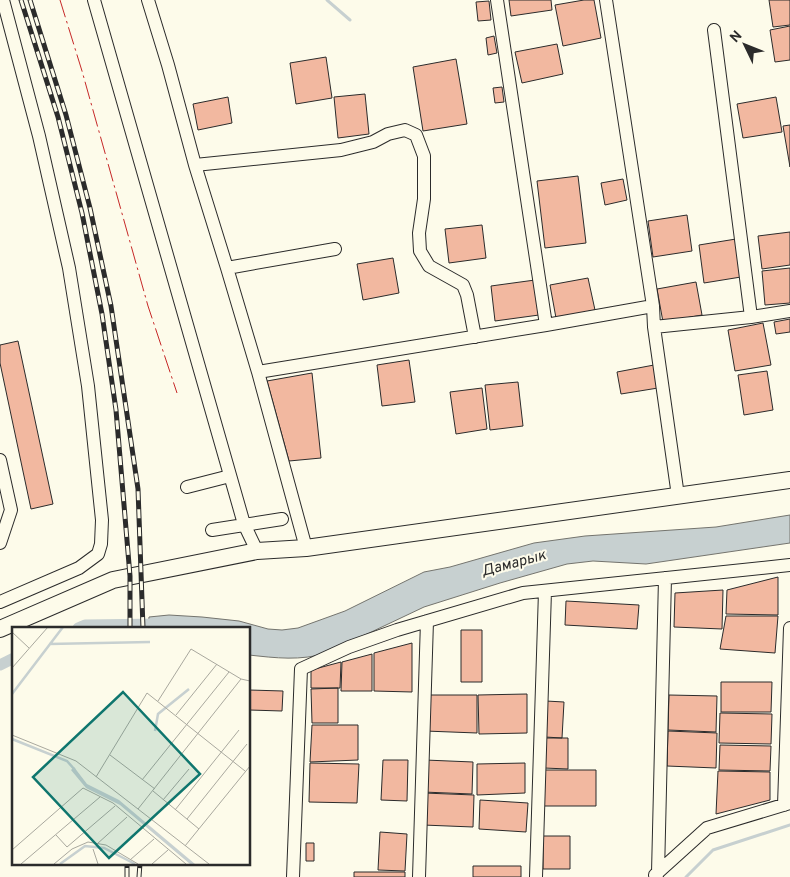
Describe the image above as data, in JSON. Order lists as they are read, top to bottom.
{
  "water": ["Дамарык"],
  "north": "top left"
}
